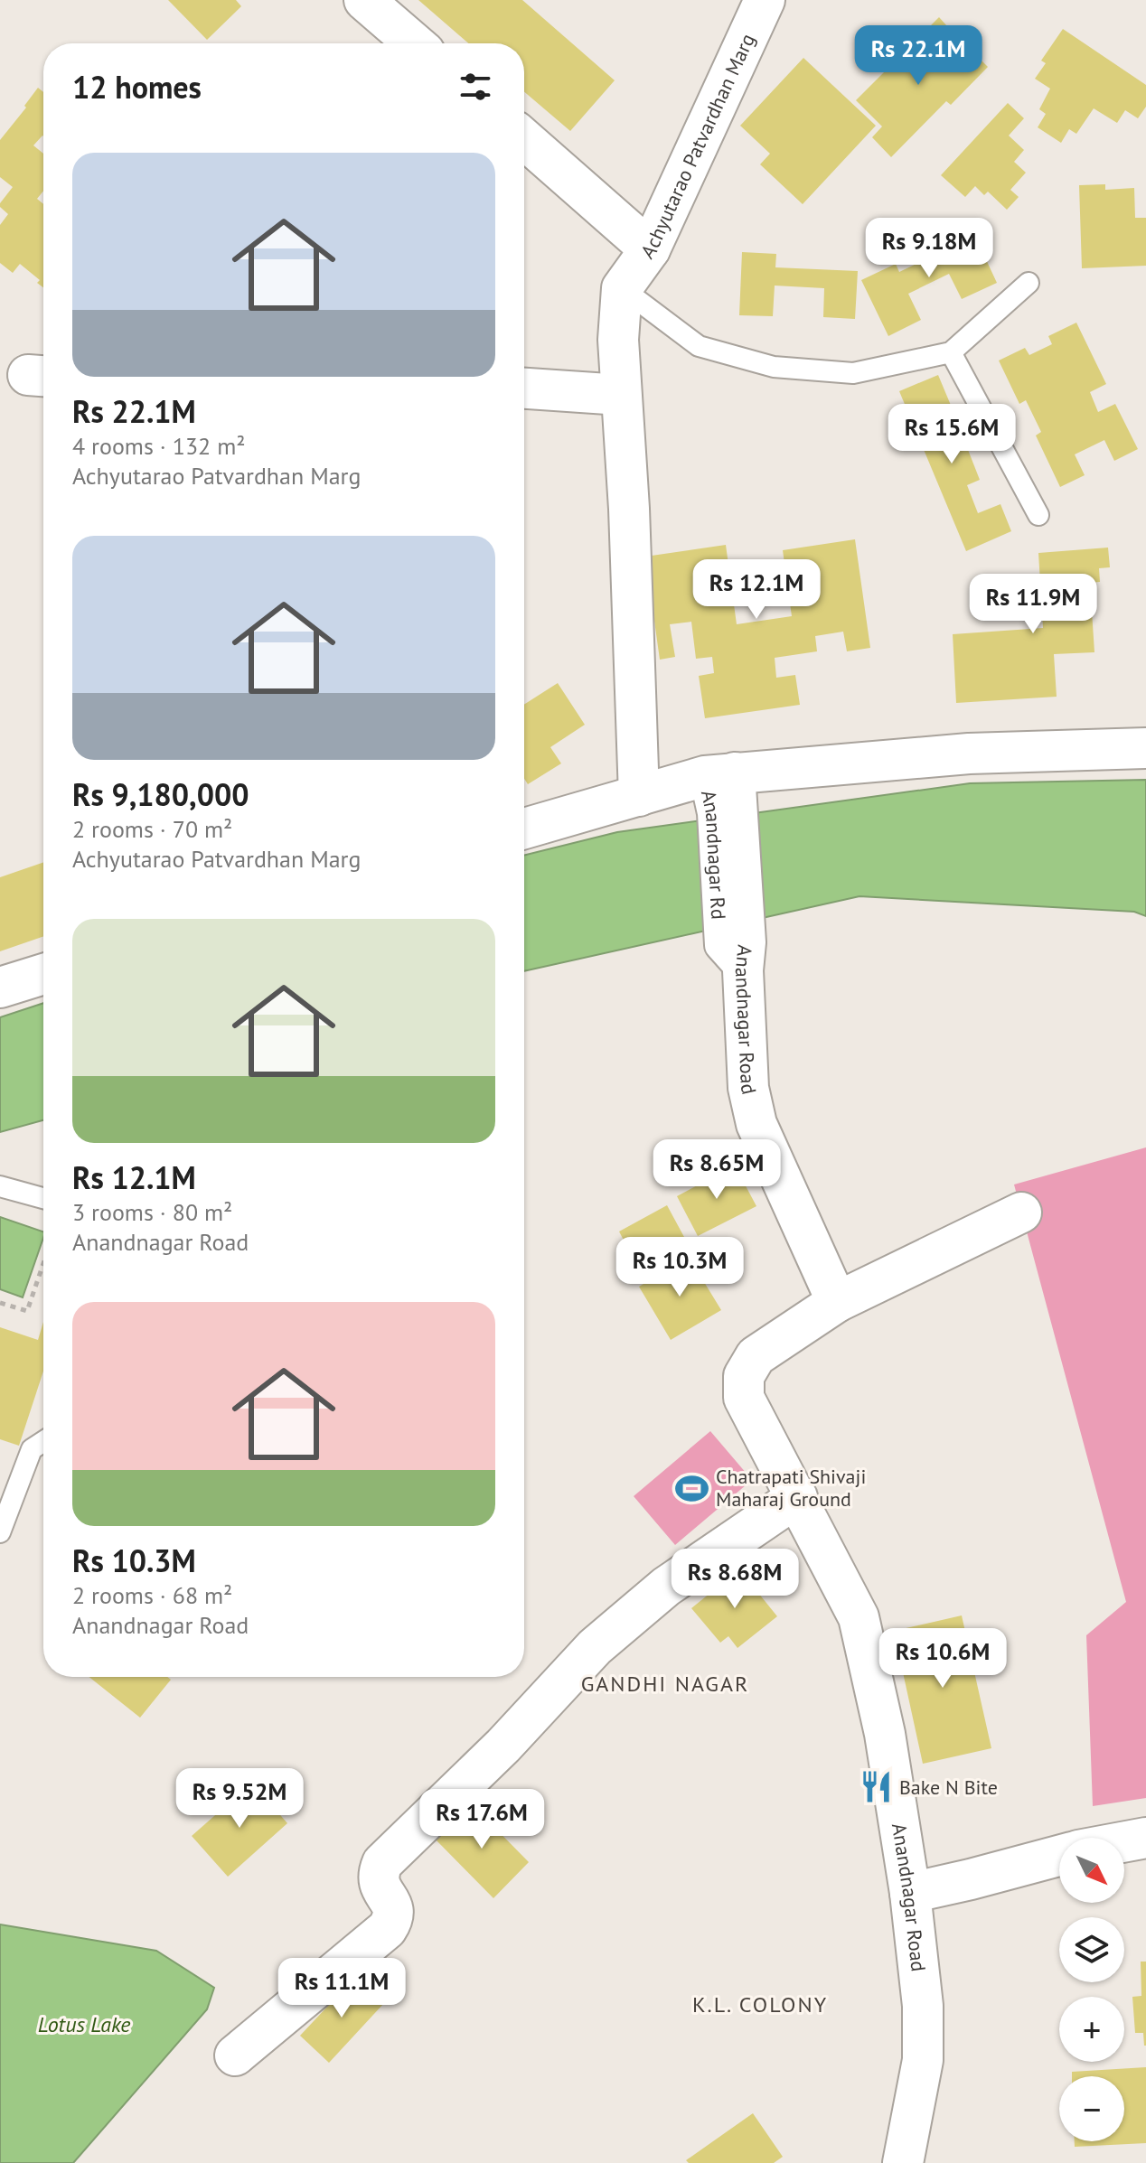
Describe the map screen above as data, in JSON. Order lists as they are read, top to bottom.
{
  "streets": {
    "street": ["Achyutarao Patvardhan Marg", "Anandnagar Road"]
  },
  "districts": ["GANDHI NAGAR", "K.L. COLONY"],
  "water": ["Lotus Lake"],
  "places": {
    "sports": ["Chatrapati Shivaji Maharaj Ground"],
    "restaurant": ["Bake N Bite"]
  },
  "north": "bottom right",
  "page": {
    "price": [
      "Rs 22.1M",
      "Rs 9.18M",
      "Rs 15.6M",
      "Rs 12.1M",
      "Rs 11.9M",
      "Rs 8.65M",
      "Rs 10.3M",
      "Rs 8.68M",
      "Rs 10.6M",
      "Rs 9.52M",
      "Rs 17.6M",
      "Rs 11.1M"
    ],
    "heading": "12 homes",
    "list": [
      {
        "name": "Rs 22.1M",
        "note": "4 rooms · 132 m² · Achyutarao Patvardhan Marg"
      },
      {
        "name": "Rs 9,180,000",
        "note": "2 rooms · 70 m² · Achyutarao Patvardhan Marg"
      },
      {
        "name": "Rs 12.1M",
        "note": "3 rooms · 80 m² · Anandnagar Road"
      },
      {
        "name": "Rs 10.3M",
        "note": "2 rooms · 68 m² · Anandnagar Road"
      }
    ],
    "map_buttons": ["+", "−"]
  }
}
